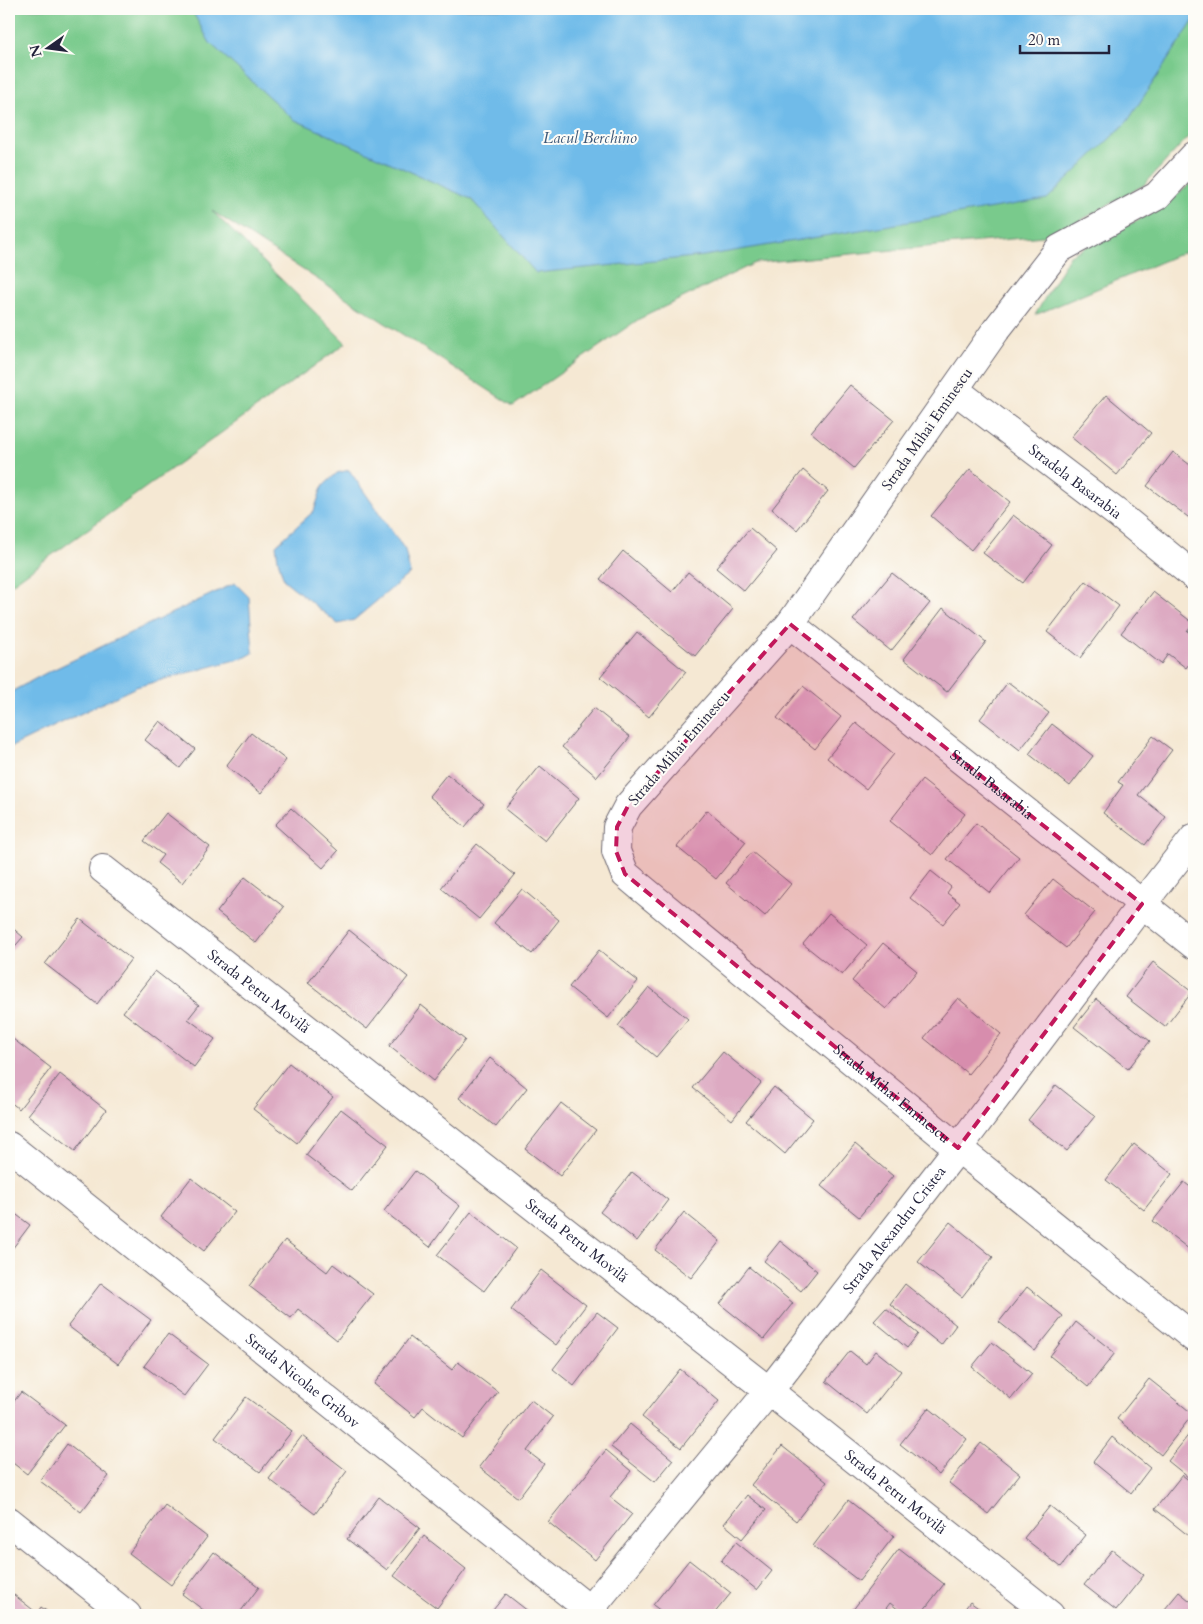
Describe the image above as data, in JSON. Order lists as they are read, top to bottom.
{
  "streets": {
    "street": [
      "Strada Mihai Eminescu",
      "Stradela Basarabia",
      "Strada Basarabia",
      "Strada Petru Movilă",
      "Strada Alexandru Cristea",
      "Strada Nicolae Gribov"
    ]
  },
  "crossings": [
    ["Strada Mihai Eminescu", "Stradela Basarabia"],
    ["Strada Mihai Eminescu", "Strada Basarabia"],
    ["Strada Mihai Eminescu", "Strada Alexandru Cristea"],
    ["Strada Basarabia", "Strada Alexandru Cristea"],
    ["Strada Petru Movilă", "Strada Alexandru Cristea"],
    ["Strada Alexandru Cristea", "Strada Nicolae Gribov"]
  ],
  "water": ["Lacul Berchino"],
  "scale_bar": "20 m",
  "north": "left"
}
